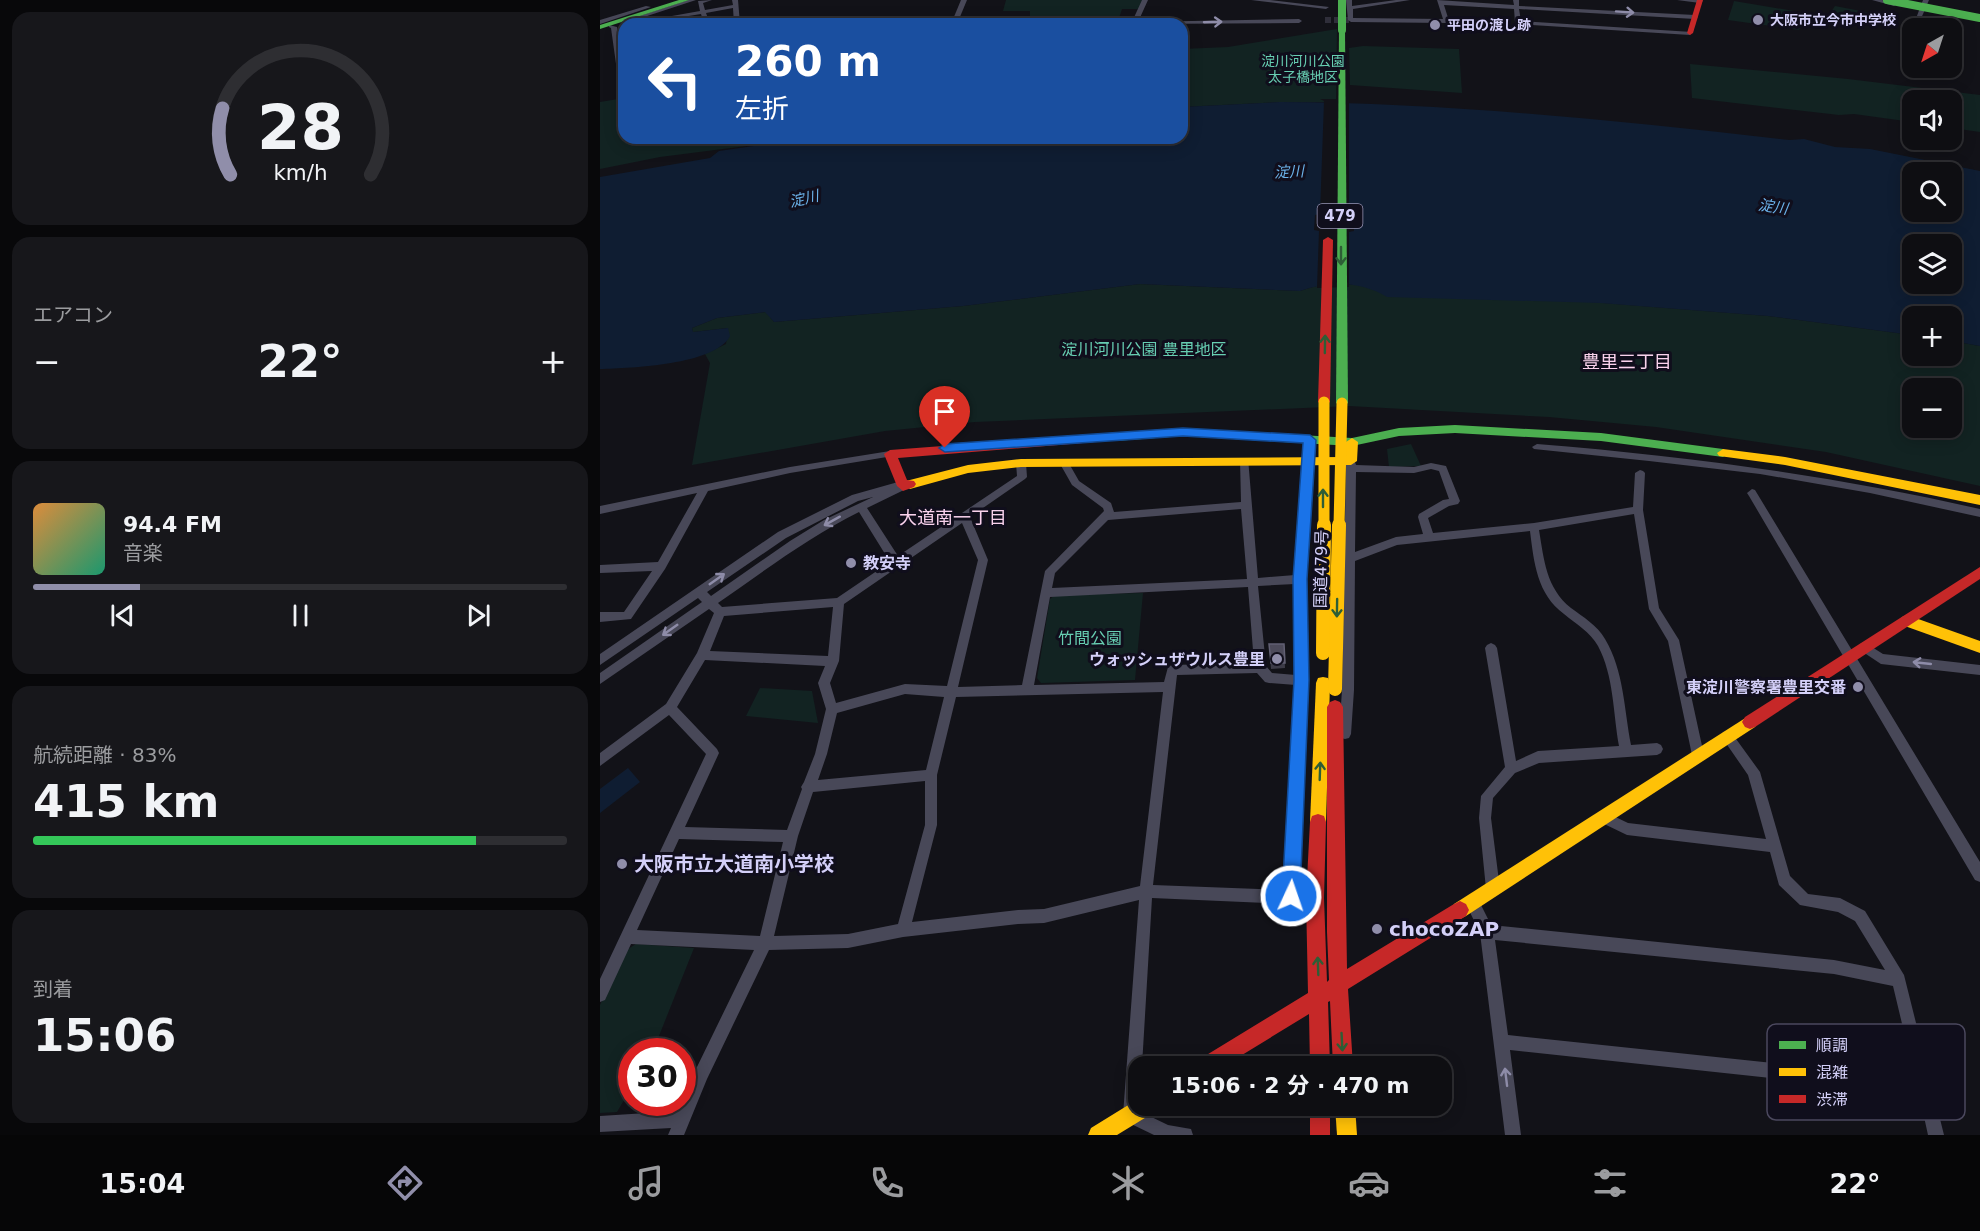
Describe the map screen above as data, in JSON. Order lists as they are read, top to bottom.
{
  "streets": {
    "main road": ["479", "国道479号"]
  },
  "crossings": [
    ["479", "国道479号"]
  ],
  "districts": ["豊里三丁目", "大道南一丁目"],
  "water": ["淀川"],
  "parks": ["淀川河川公園 太子橋地区", "淀川河川公園 豊里地区", "竹間公園"],
  "places": [
    "大阪市立今市中学校",
    "平田の渡し跡",
    "教安寺",
    "ウォッシュザウルス豊里",
    "東淀川警察署豊里交番",
    "大阪市立大道南小学校",
    "chocoZAP"
  ],
  "legend": ["順調", "混雑", "渋滞"],
  "north": "bottom left",
  "page": {
    "map_buttons": ["+", "−"],
    "turn": ["260 m", "左折"],
    "tile": [
      "エアコン",
      ["航続距離 · 83%", "415 km"],
      ["到着", "15:06"]
    ],
    "heat": ["−", "22°", "+"],
    "song": ["94.4 FM", "音楽"],
    "limit": "30",
    "trip": "15:06 · 2 分 · 470 m",
    "tabs": ["15:04", "22°"],
    "gauge": ["28", "km/h"]
  }
}
